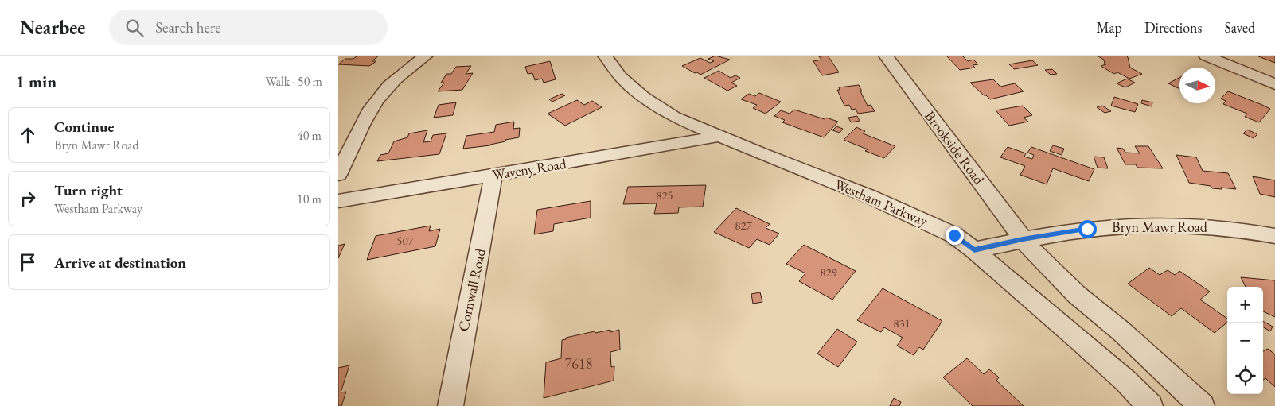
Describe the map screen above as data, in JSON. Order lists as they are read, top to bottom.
{
  "streets": {
    "street": [
      "Brookside Road",
      "Waveny Road",
      "Westham Parkway",
      "Bryn Mawr Road",
      "Cornwall Road"
    ]
  },
  "crossings": [
    ["Brookside Road", "Bryn Mawr Road"],
    ["Waveny Road", "Westham Parkway"],
    ["Waveny Road", "Cornwall Road"],
    ["Westham Parkway", "Bryn Mawr Road"]
  ],
  "house_numbers": [
    "825",
    "827",
    "507",
    "829",
    "831",
    "7618"
  ],
  "north": "right",
  "page": {
    "header": "Nearbee",
    "search": "Search here",
    "nav": ["Map", "Directions", "Saved"],
    "heading": ["1 min", "Walk · 50 m"],
    "list": [
      ["Continue", "Bryn Mawr Road", "40 m"],
      ["Turn right", "Westham Parkway", "10 m"],
      "Arrive at destination"
    ],
    "map_buttons": ["+", "−"]
  }
}
